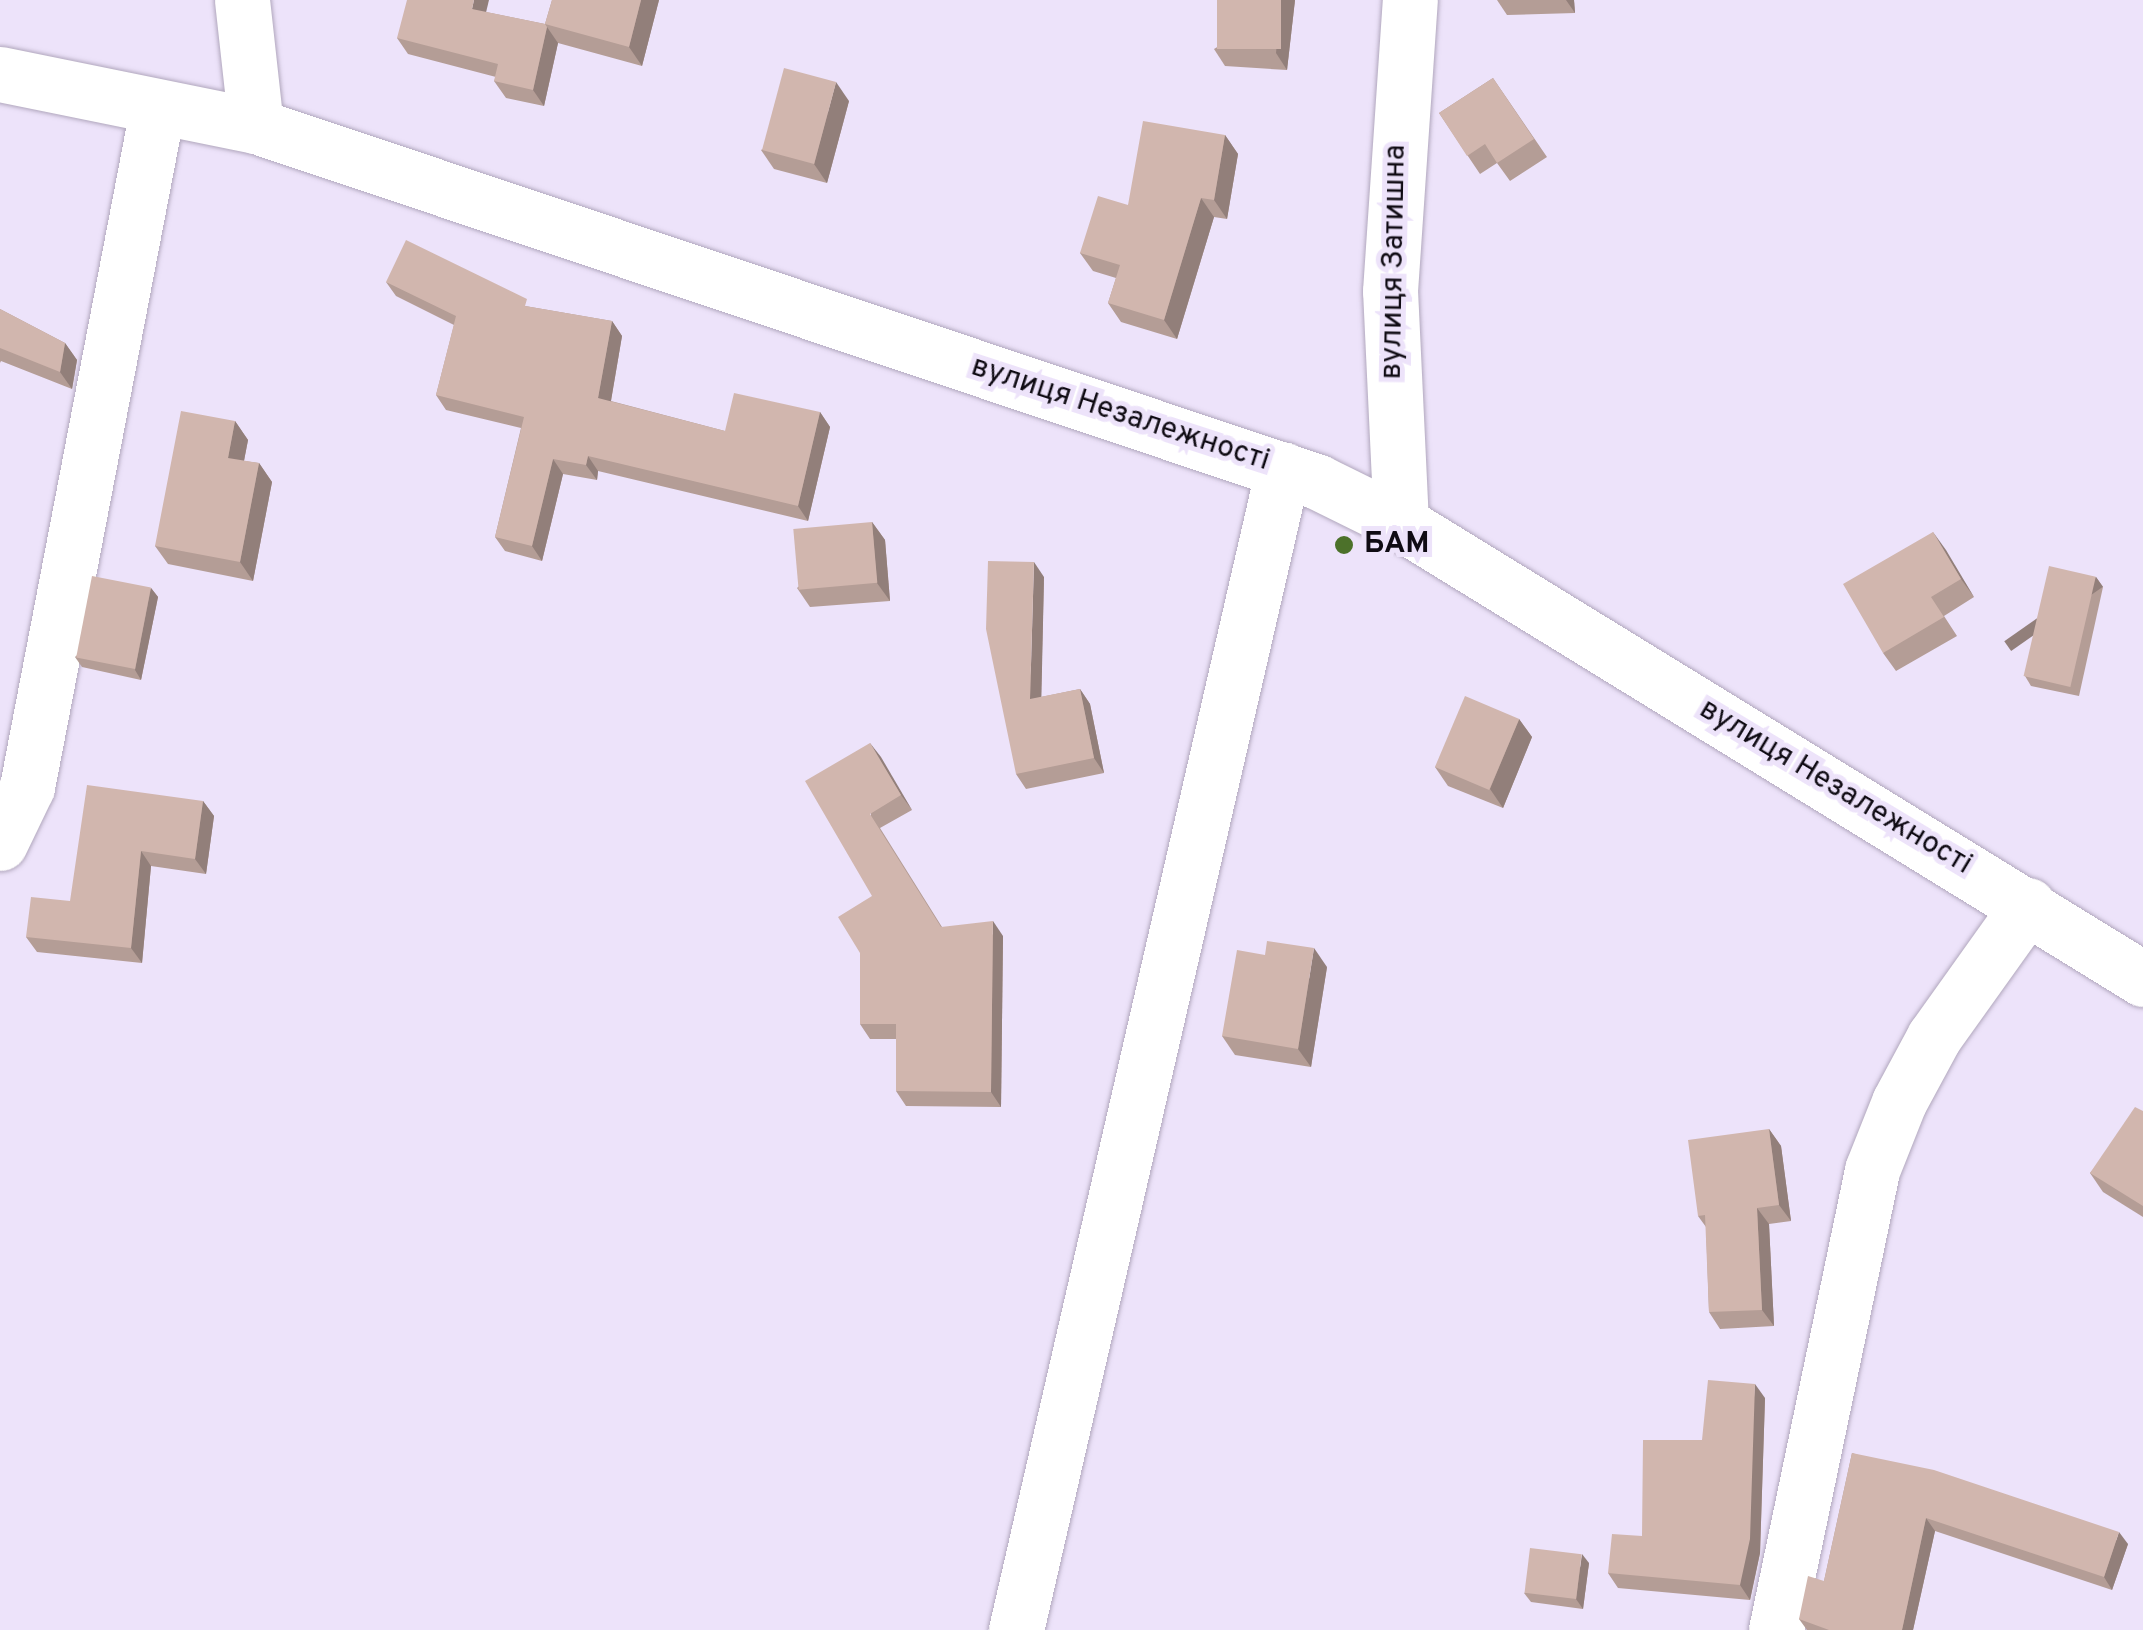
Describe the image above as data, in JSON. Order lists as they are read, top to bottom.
{
  "streets": {
    "street": ["вулиця Затишна", "вулиця Незалежності"]
  },
  "crossings": [
    ["вулиця Затишна", "вулиця Незалежності"]
  ],
  "places": ["БАМ"]
}
